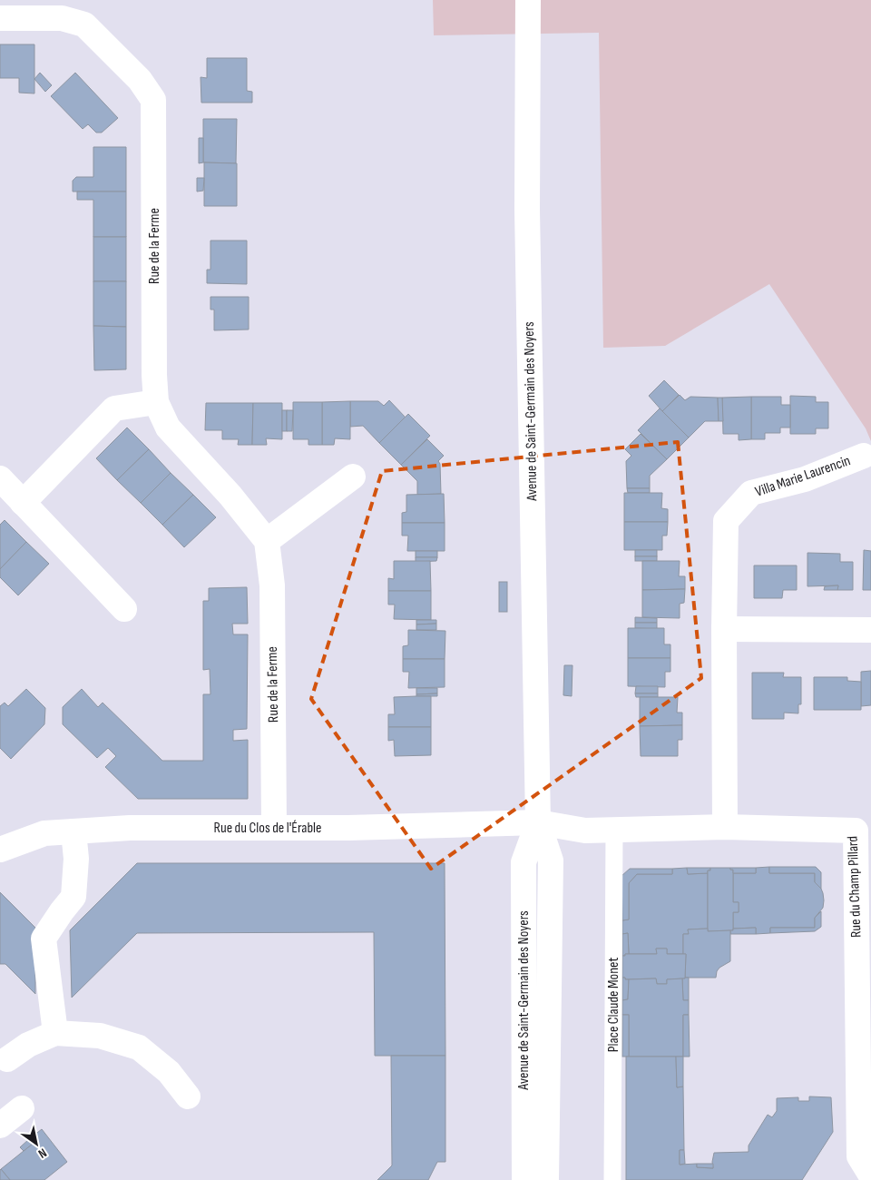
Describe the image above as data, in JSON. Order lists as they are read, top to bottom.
{
  "streets": {
    "street": [
      "Rue de la Ferme",
      "Avenue de Saint-Germain des Noyers",
      "Villa Marie Laurencin",
      "Rue du Clos de l'Érable",
      "Rue du Champ Pillard"
    ],
    "lane": ["Place Claude Monet"]
  },
  "crossings": [
    ["Rue de la Ferme", "Rue du Clos de l'Érable"],
    ["Avenue de Saint-Germain des Noyers", "Rue du Clos de l'Érable"],
    ["Avenue de Saint-Germain des Noyers", "Rue du Champ Pillard"],
    ["Villa Marie Laurencin", "Rue du Champ Pillard"],
    ["Rue du Clos de l'Érable", "Rue du Champ Pillard"],
    ["Rue du Champ Pillard", "Place Claude Monet"]
  ],
  "north": "bottom right"
}
